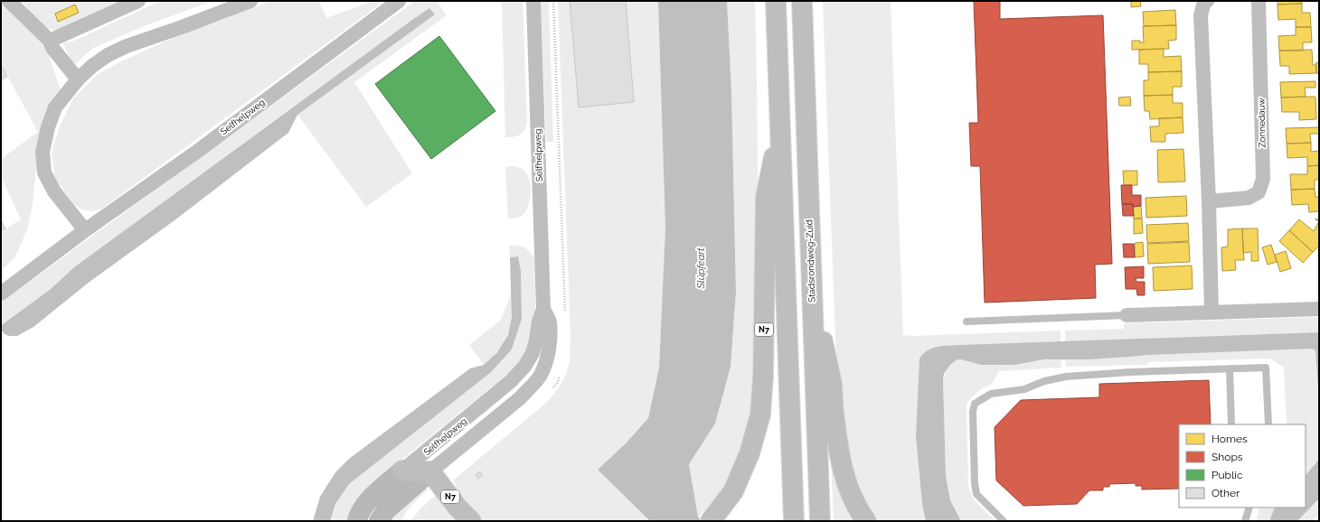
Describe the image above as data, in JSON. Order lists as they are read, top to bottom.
{
  "streets": {
    "highway": ["Stadsrondweg-Zuid", "N7"],
    "street": ["Selfhelpweg", "Zonnedauw"]
  },
  "crossings": [
    ["Selfhelpweg", "N7"]
  ],
  "water": ["Slûpfeart"],
  "legend": [
    "Homes",
    "Shops",
    "Public",
    "Other"
  ]
}
